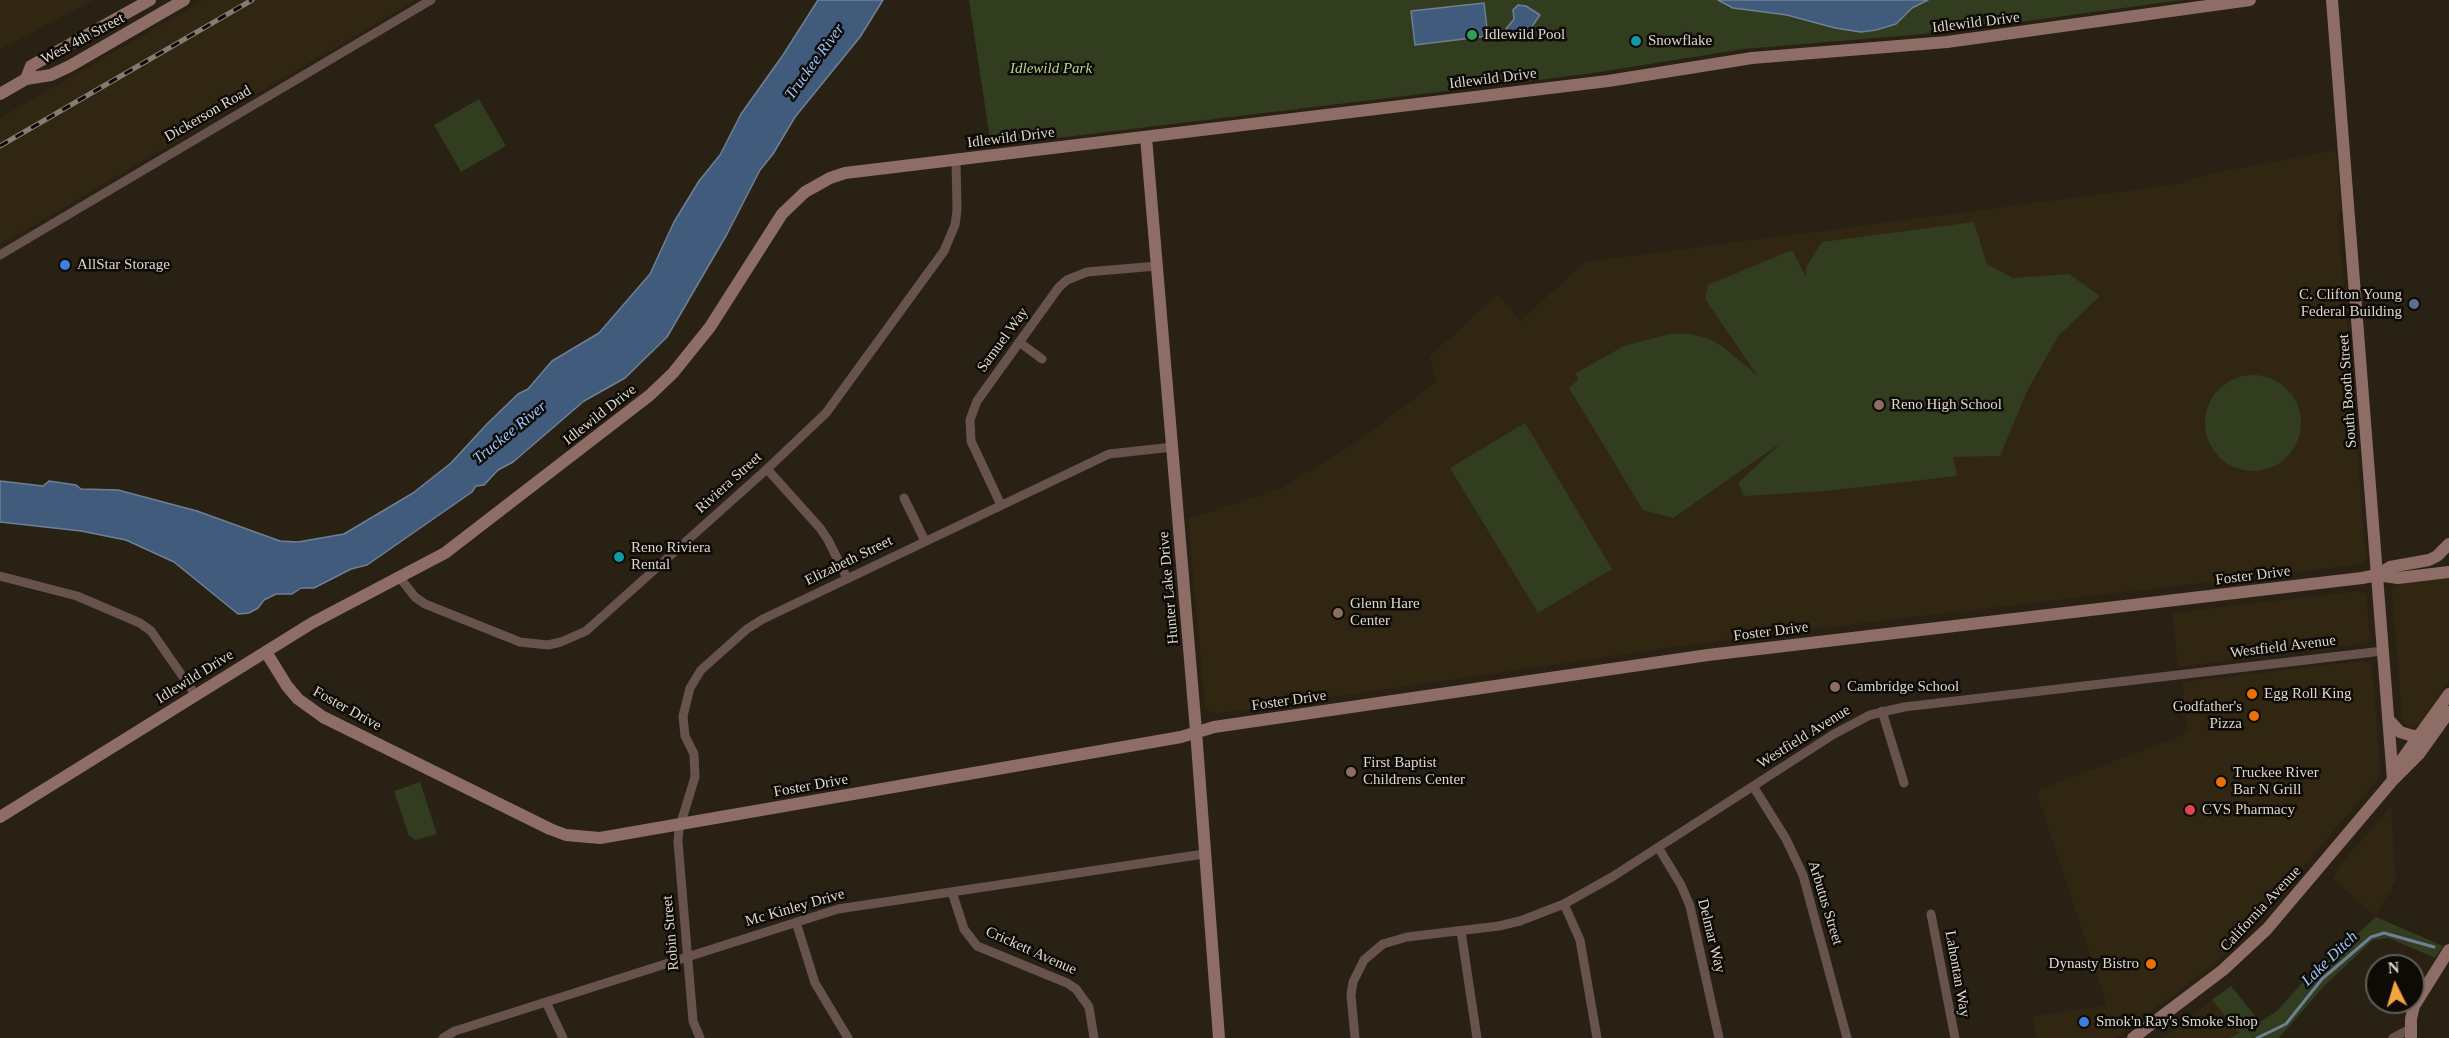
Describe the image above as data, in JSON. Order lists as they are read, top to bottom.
{
  "streets": {
    "street": [
      "Idlewild Drive",
      "West 4th Street",
      "Dickerson Road",
      "Samuel Way",
      "South Booth Street",
      "Riviera Street",
      "Elizabeth Street",
      "Foster Drive",
      "Hunter Lake Drive",
      "Westfield Avenue",
      "Arbutus Street",
      "Mc Kinley Drive",
      "California Avenue",
      "Robin Street",
      "Delmar Way",
      "Crickett Avenue",
      "Lahontan Way"
    ]
  },
  "crossings": [
    ["Idlewild Drive", "Riviera Street"],
    ["Idlewild Drive", "Foster Drive"],
    ["Idlewild Drive", "Hunter Lake Drive"],
    ["Samuel Way", "Elizabeth Street"],
    ["Samuel Way", "Hunter Lake Drive"],
    ["South Booth Street", "Foster Drive"],
    ["South Booth Street", "Westfield Avenue"],
    ["South Booth Street", "California Avenue"],
    ["Elizabeth Street", "Foster Drive"],
    ["Elizabeth Street", "Hunter Lake Drive"],
    ["Elizabeth Street", "Robin Street"],
    ["Foster Drive", "Hunter Lake Drive"],
    ["Foster Drive", "Robin Street"],
    ["Hunter Lake Drive", "Mc Kinley Drive"],
    ["Westfield Avenue", "Arbutus Street"],
    ["Westfield Avenue", "Delmar Way"],
    ["Mc Kinley Drive", "Robin Street"],
    ["Mc Kinley Drive", "Crickett Avenue"]
  ],
  "water": ["Truckee River", "Lake Ditch"],
  "parks": ["Idlewild Park"],
  "places": [
    "Idlewild Pool",
    "Snowflake",
    "AllStar Storage",
    "C. Clifton Young Federal Building",
    "Reno High School",
    "Reno Riviera Rental",
    "Glenn Hare Center",
    "Cambridge School",
    "Egg Roll King",
    "Godfather's Pizza",
    "First Baptist Childrens Center",
    "Truckee River Bar N Grill",
    "CVS Pharmacy",
    "Dynasty Bistro",
    "Smok'n Ray's Smoke Shop"
  ],
  "north": "top"
}
